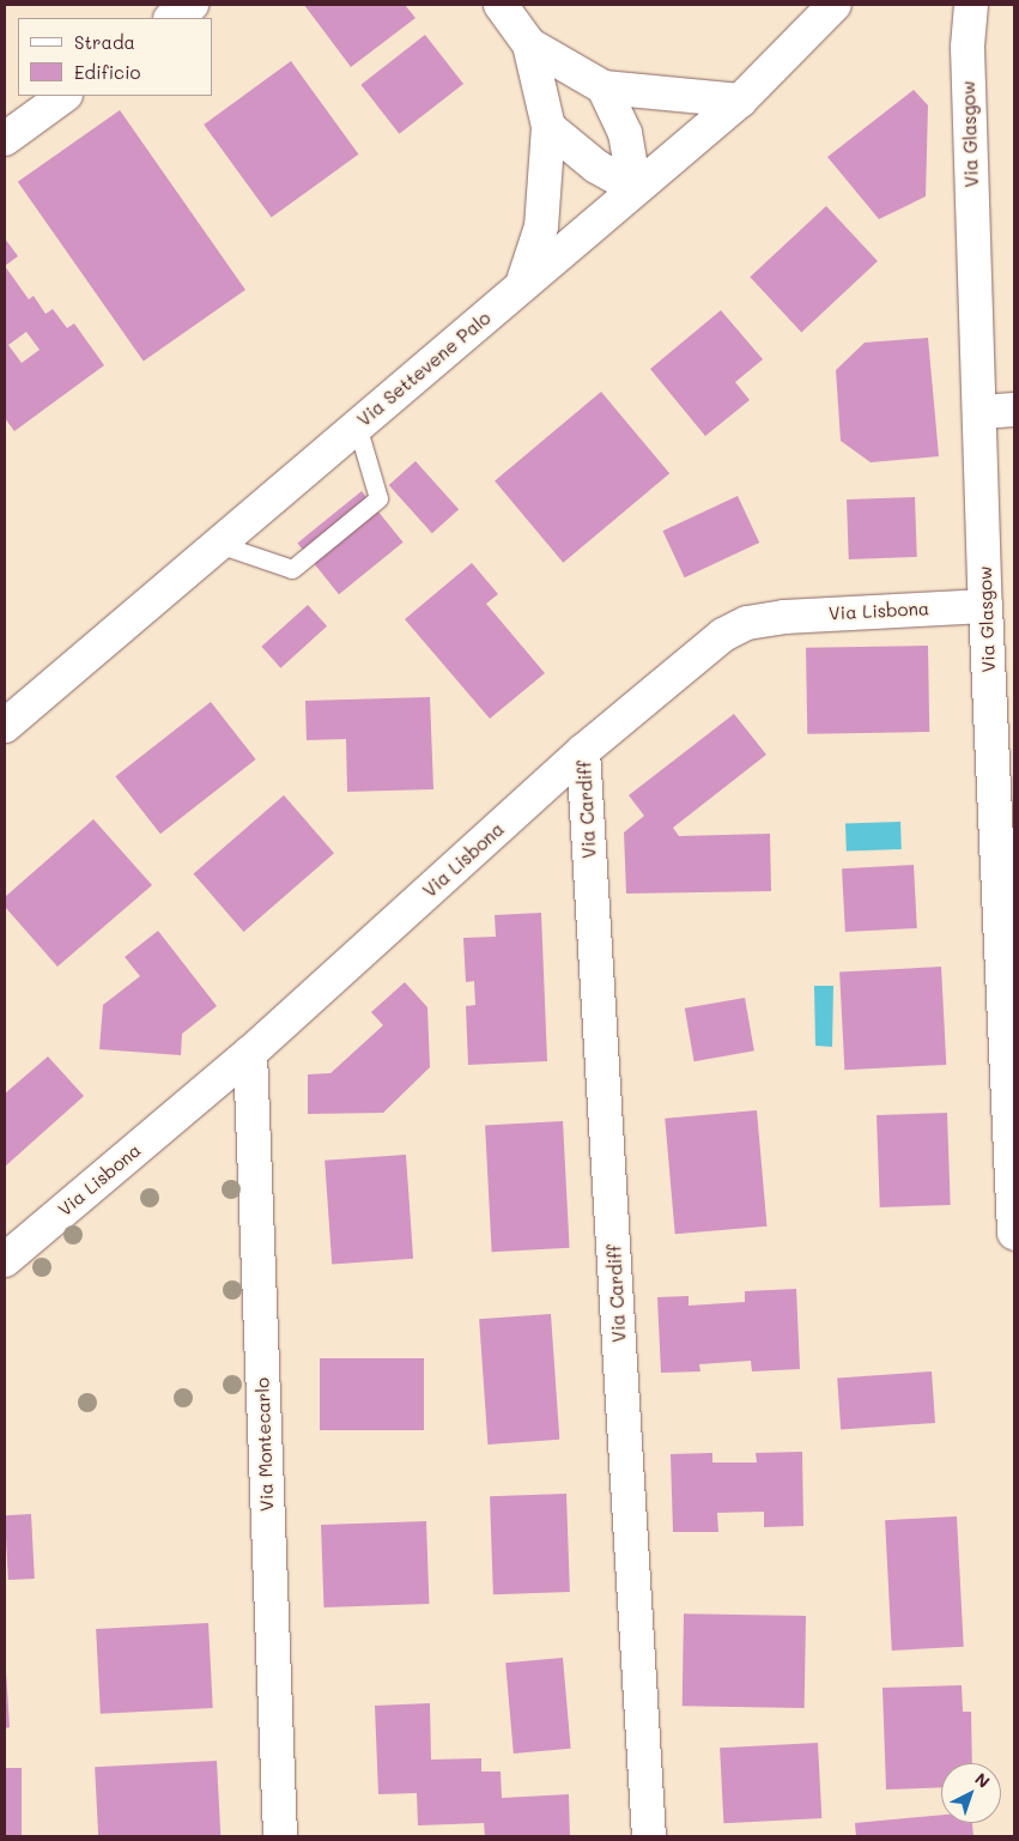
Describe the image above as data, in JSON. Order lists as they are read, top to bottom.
{
  "streets": {
    "street": [
      "Via Glasgow",
      "Via Settevene Palo",
      "Via Lisbona",
      "Via Cardiff",
      "Via Montecarlo"
    ]
  },
  "crossings": [
    ["Via Glasgow", "Via Lisbona"],
    ["Via Lisbona", "Via Cardiff"],
    ["Via Lisbona", "Via Montecarlo"]
  ],
  "legend": ["Strada", "Edificio"],
  "north": "top right"
}
